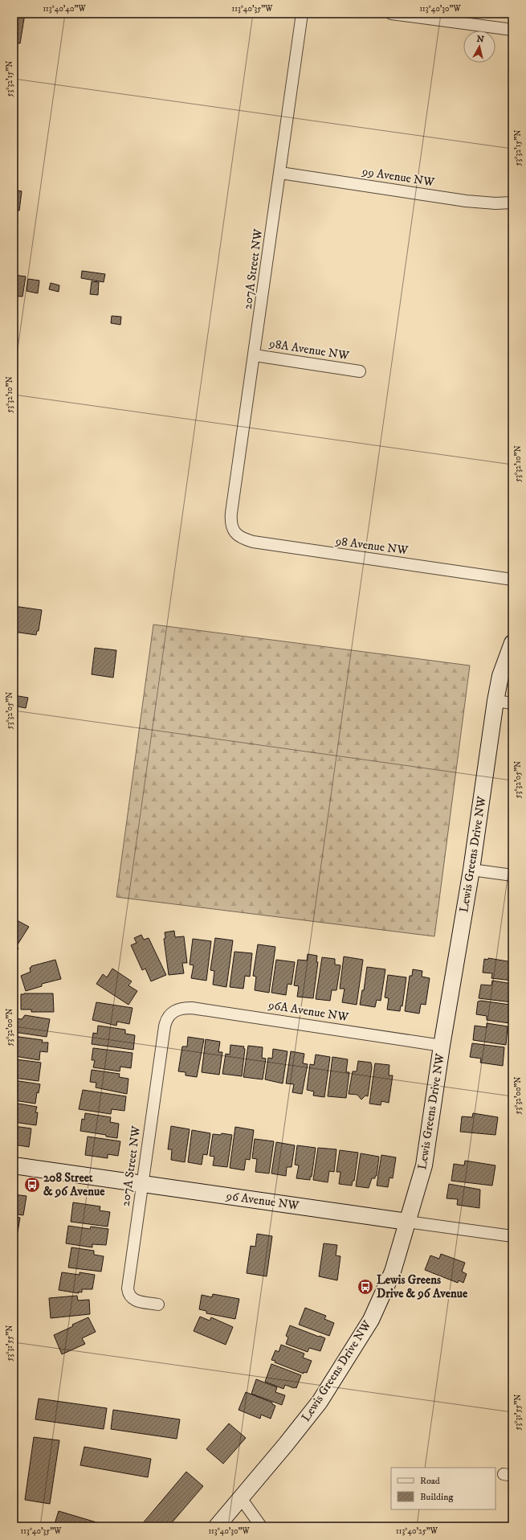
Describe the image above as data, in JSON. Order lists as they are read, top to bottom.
{
  "streets": {
    "street": [
      "99 Avenue NW",
      "207A Street NW",
      "98A Avenue NW",
      "98 Avenue NW",
      "Lewis Greens Drive NW",
      "96A Avenue NW",
      "96 Avenue NW"
    ]
  },
  "crossings": [
    ["99 Avenue NW", "207A Street NW"],
    ["207A Street NW", "98A Avenue NW"],
    ["207A Street NW", "98 Avenue NW"],
    ["207A Street NW", "96A Avenue NW"],
    ["207A Street NW", "96 Avenue NW"],
    ["Lewis Greens Drive NW", "96A Avenue NW"],
    ["Lewis Greens Drive NW", "96 Avenue NW"]
  ],
  "places": {
    "bus stop": ["208 Street & 96 Avenue", "Lewis Greens Drive & 96 Avenue"]
  },
  "legend": ["Road", "Building"],
  "north": "top",
  "coordinates": [
    "113°40'40\"W",
    "113°40'35\"W",
    "113°40'30\"W",
    "53°32'15\"N",
    "53°32'10\"N",
    "53°32'05\"N",
    "53°32'00\"N",
    "53°31'55\"N",
    "113°40'25\"W"
  ]
}
